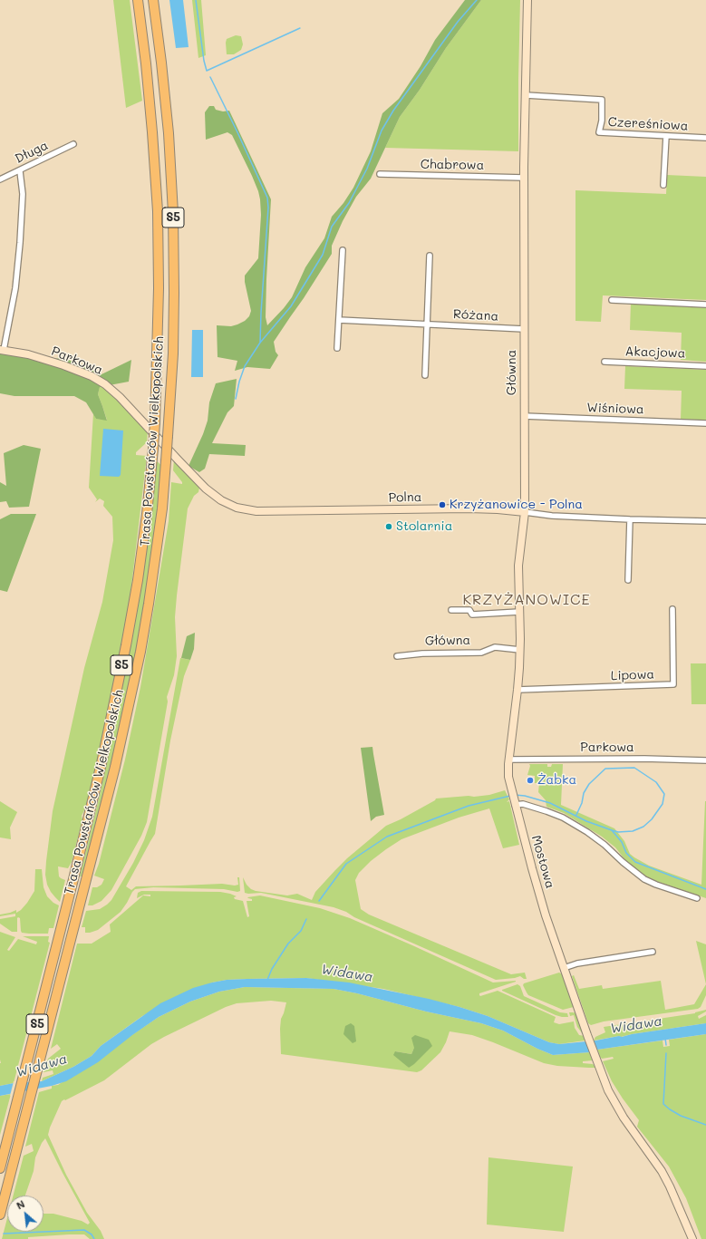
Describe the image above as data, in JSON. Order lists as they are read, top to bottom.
{
  "streets": {
    "highway": ["S5", "Trasa Powstańców Wielkopolskich"],
    "street": [
      "Czereśniowa",
      "Długa",
      "Chabrowa",
      "Różana",
      "Akacjowa",
      "Parkowa",
      "Główna",
      "Wiśniowa",
      "Polna",
      "Lipowa",
      "Mostowa"
    ]
  },
  "crossings": [
    ["Czereśniowa", "Główna"],
    ["Długa", "Parkowa"],
    ["Chabrowa", "Główna"],
    ["Różana", "Główna"],
    ["Parkowa", "Główna"],
    ["Parkowa", "Polna"],
    ["Parkowa", "Mostowa"],
    ["Główna", "Wiśniowa"],
    ["Główna", "Polna"],
    ["Główna", "Lipowa"],
    ["Główna", "Mostowa"]
  ],
  "districts": ["KRZYŻANOWICE"],
  "water": ["Widawa"],
  "places": ["Krzyżanowice - Polna", "Stolarnia", "Żabka"],
  "north": "top left"
}
